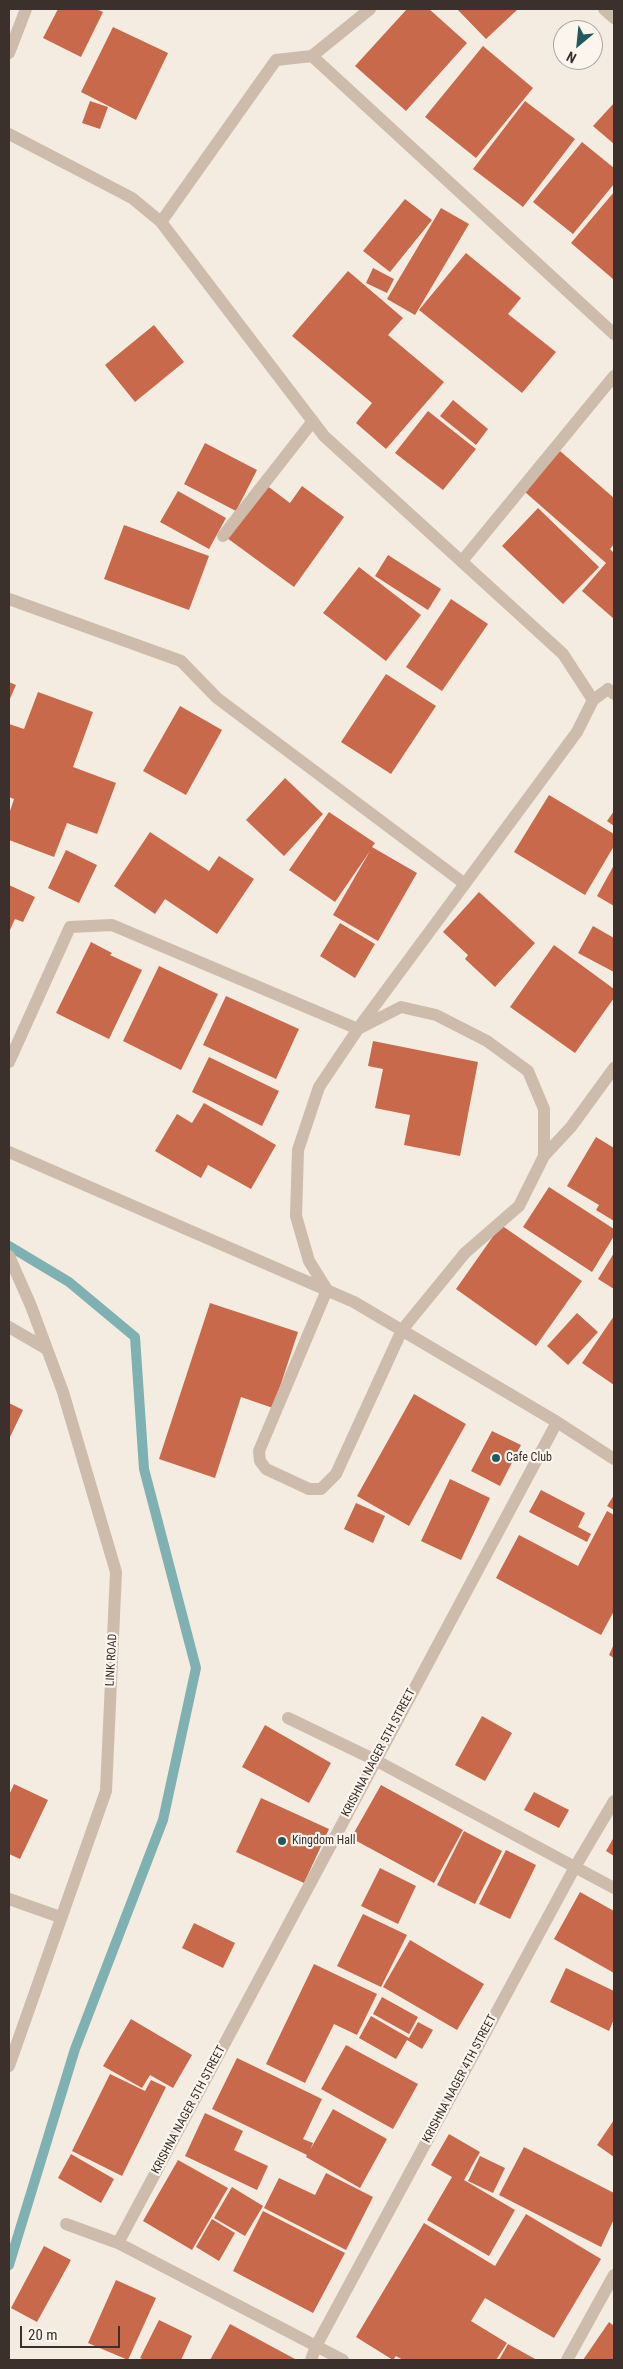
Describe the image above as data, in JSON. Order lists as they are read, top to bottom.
{
  "streets": {
    "street": ["LINK ROAD", "KRISHNA NAGER 5TH STREET", "KRISHNA NAGER 4TH STREET"]
  },
  "places": ["Cafe Club", "Kingdom Hall"],
  "scale_bar": "20 m",
  "north": "bottom left"
}
